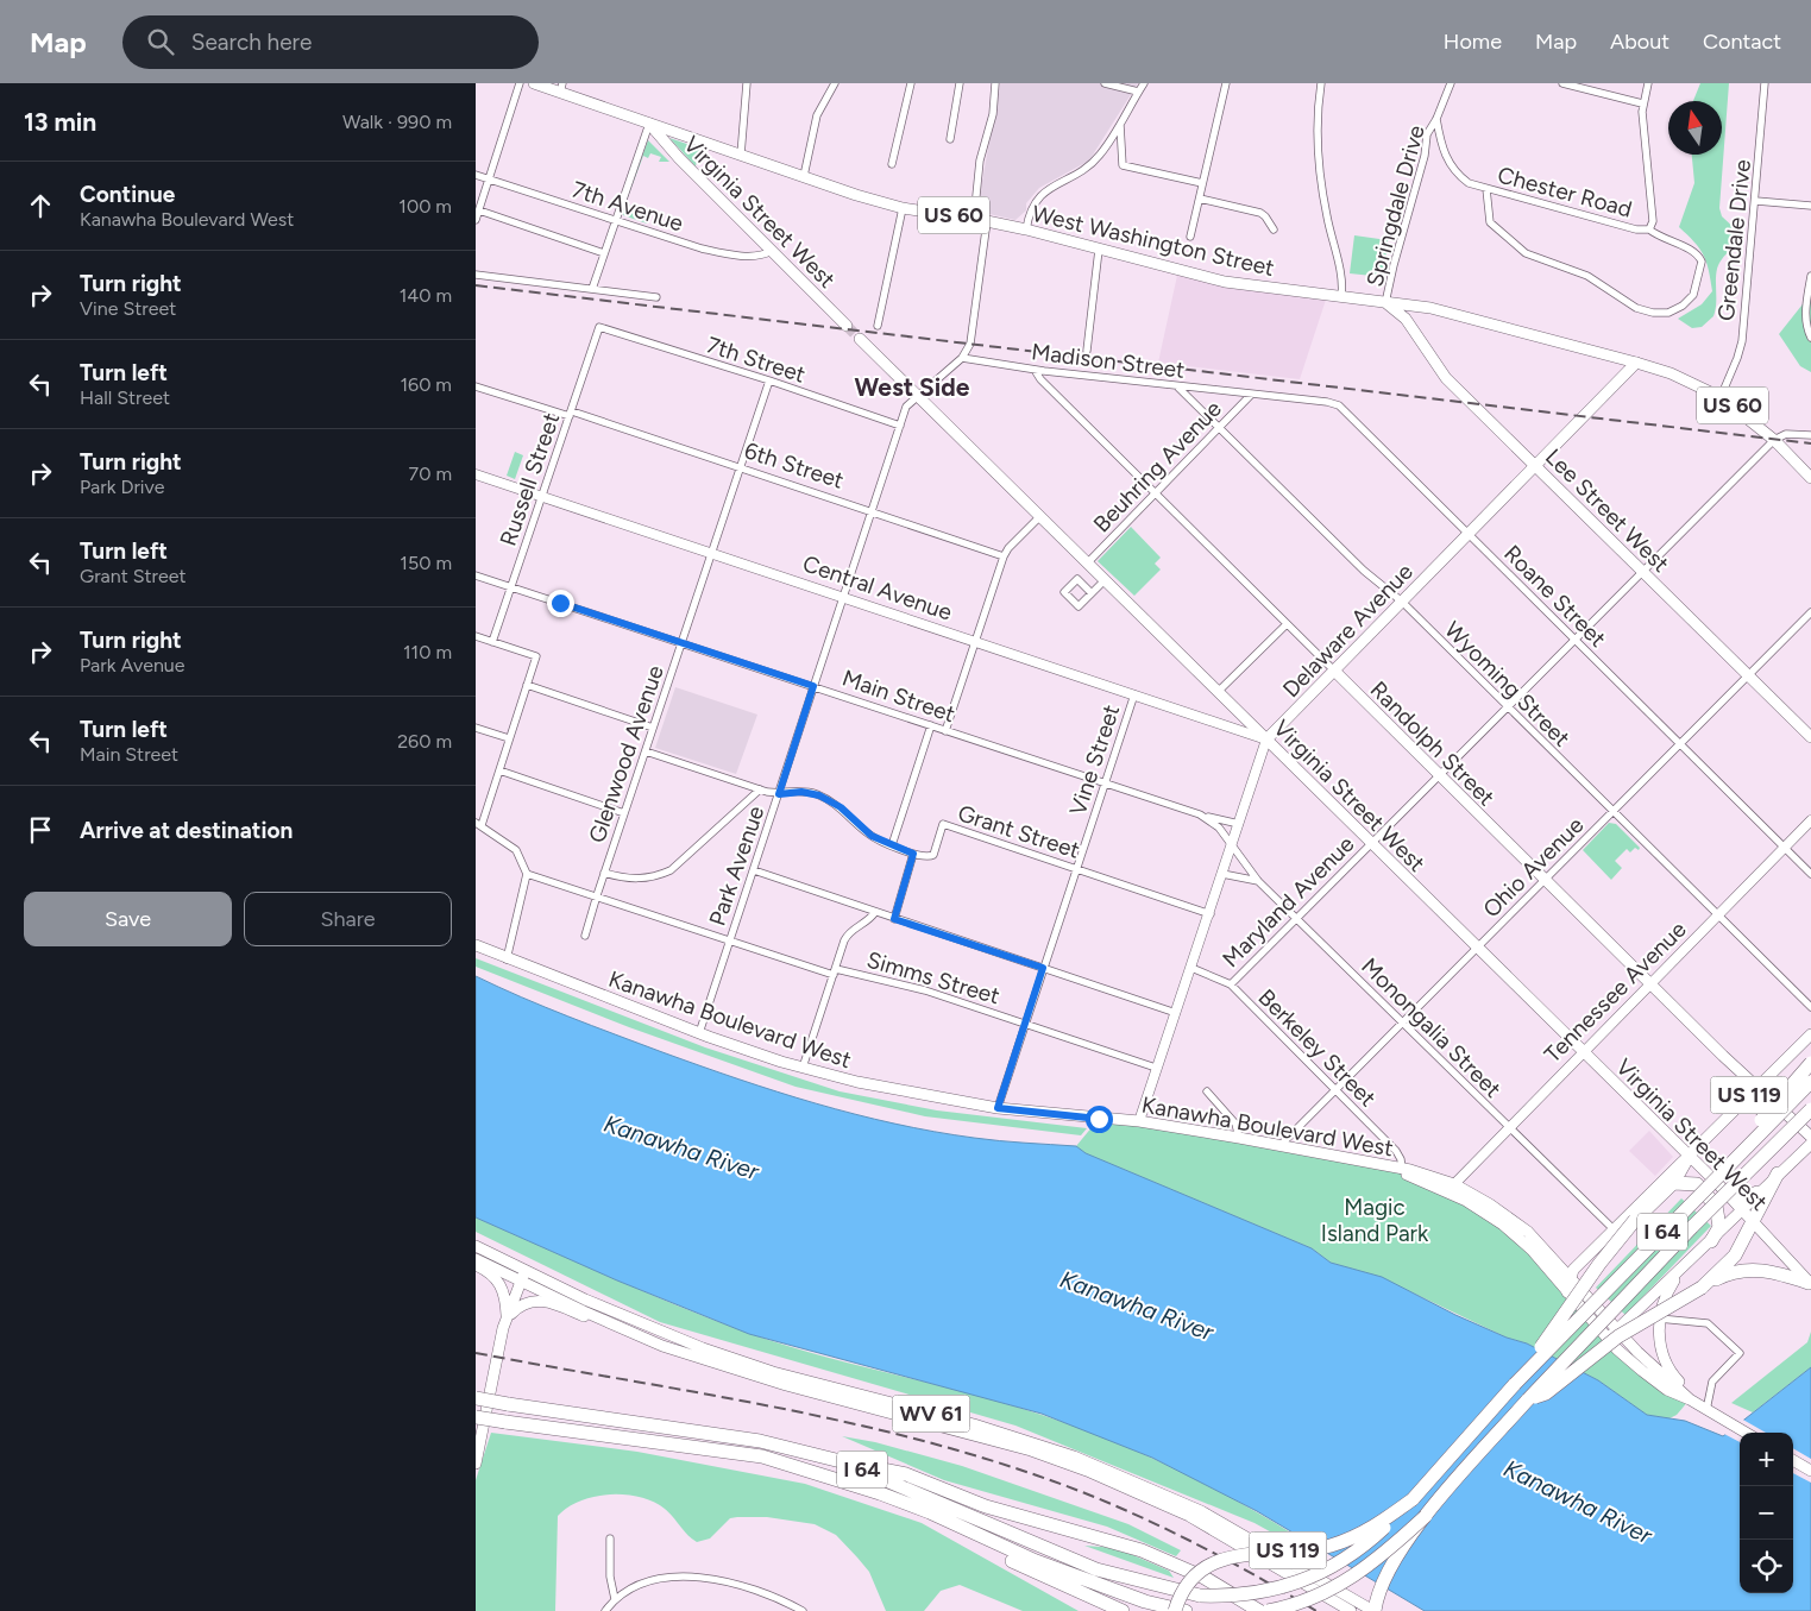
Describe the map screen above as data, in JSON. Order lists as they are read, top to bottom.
{
  "streets": {
    "highway": ["US 119", "I 64"],
    "main road": [
      "Virginia Street West",
      "US 60",
      "West Washington Street",
      "Lee Street West",
      "Delaware Avenue",
      "Randolph Street",
      "Kanawha Boulevard West",
      "WV 61"
    ],
    "street": [
      "Chester Road",
      "7th Avenue",
      "Springdale Drive",
      "Greendale Drive",
      "7th Street",
      "Madison Street",
      "6th Street",
      "Beuhring Avenue",
      "Russell Street",
      "Central Avenue",
      "Roane Street",
      "Wyoming Street",
      "Main Street",
      "Glenwood Avenue",
      "Vine Street",
      "Grant Street",
      "Park Avenue",
      "Ohio Avenue",
      "Maryland Avenue",
      "Simms Street",
      "Tennessee Avenue",
      "Monongalia Street",
      "Berkeley Street"
    ]
  },
  "crossings": [
    ["Chester Road", "Springdale Drive"],
    ["7th Avenue", "Virginia Street West"],
    ["Springdale Drive", "West Washington Street"],
    ["Springdale Drive", "Lee Street West"],
    ["Virginia Street West", "West Washington Street"],
    ["Virginia Street West", "Beuhring Avenue"],
    ["Virginia Street West", "Central Avenue"],
    ["Virginia Street West", "Delaware Avenue"],
    ["Virginia Street West", "Park Avenue"],
    ["Virginia Street West", "Ohio Avenue"],
    ["Virginia Street West", "Maryland Avenue"],
    ["Virginia Street West", "Tennessee Avenue"],
    ["Virginia Street West", "US 119"],
    ["Virginia Street West", "I 64"],
    ["West Washington Street", "Greendale Drive"],
    ["West Washington Street", "Lee Street West"],
    ["West Washington Street", "Delaware Avenue"],
    ["West Washington Street", "Park Avenue"],
    ["West Washington Street", "Maryland Avenue"],
    ["7th Street", "Russell Street"],
    ["7th Street", "Glenwood Avenue"],
    ["7th Street", "Park Avenue"],
    ["Madison Street", "Beuhring Avenue"],
    ["Madison Street", "Roane Street"],
    ["Madison Street", "Wyoming Street"],
    ["Madison Street", "Randolph Street"],
    ["Madison Street", "Park Avenue"],
    ["6th Street", "Russell Street"],
    ["6th Street", "Glenwood Avenue"],
    ["6th Street", "Park Avenue"],
    ["Beuhring Avenue", "Roane Street"],
    ["Beuhring Avenue", "Wyoming Street"],
    ["Beuhring Avenue", "Randolph Street"],
    ["Russell Street", "Central Avenue"],
    ["Russell Street", "Main Street"],
    ["Lee Street West", "Delaware Avenue"],
    ["Lee Street West", "Ohio Avenue"],
    ["Lee Street West", "Maryland Avenue"],
    ["Central Avenue", "Delaware Avenue"],
    ["Central Avenue", "Glenwood Avenue"],
    ["Central Avenue", "Vine Street"],
    ["Central Avenue", "Park Avenue"],
    ["Roane Street", "Delaware Avenue"],
    ["Roane Street", "Ohio Avenue"],
    ["Roane Street", "Maryland Avenue"],
    ["Roane Street", "Tennessee Avenue"],
    ["Delaware Avenue", "Wyoming Street"],
    ["Delaware Avenue", "Main Street"],
    ["Delaware Avenue", "Randolph Street"],
    ["Delaware Avenue", "Grant Street"],
    ["Delaware Avenue", "Simms Street"],
    ["Delaware Avenue", "Kanawha Boulevard West"],
    ["Delaware Avenue", "Monongalia Street"],
    ["Delaware Avenue", "Berkeley Street"],
    ["Wyoming Street", "Ohio Avenue"],
    ["Wyoming Street", "Maryland Avenue"],
    ["Wyoming Street", "Tennessee Avenue"],
    ["Main Street", "Glenwood Avenue"],
    ["Main Street", "Vine Street"],
    ["Main Street", "Park Avenue"],
    ["Main Street", "Monongalia Street"],
    ["Randolph Street", "Ohio Avenue"],
    ["Randolph Street", "Maryland Avenue"],
    ["Randolph Street", "Tennessee Avenue"],
    ["Randolph Street", "US 119"],
    ["Glenwood Avenue", "Simms Street"],
    ["Vine Street", "Grant Street"],
    ["Vine Street", "Simms Street"],
    ["Vine Street", "Kanawha Boulevard West"],
    ["Park Avenue", "Simms Street"],
    ["Park Avenue", "Kanawha Boulevard West"],
    ["Ohio Avenue", "Kanawha Boulevard West"],
    ["Ohio Avenue", "Monongalia Street"],
    ["Ohio Avenue", "Berkeley Street"],
    ["Maryland Avenue", "Monongalia Street"],
    ["Maryland Avenue", "Berkeley Street"],
    ["Tennessee Avenue", "Kanawha Boulevard West"],
    ["Tennessee Avenue", "Monongalia Street"],
    ["Kanawha Boulevard West", "Berkeley Street"],
    ["US 119", "I 64"]
  ],
  "districts": ["West Side"],
  "water": ["Kanawha River"],
  "parks": ["Magic Island Park"],
  "north": "top",
  "page": {
    "header": "Map",
    "search": "Search here",
    "nav": [
      "Home",
      "Map",
      "About",
      "Contact"
    ],
    "heading": ["13 min", "Walk · 990 m"],
    "list": [
      ["Continue", "Kanawha Boulevard West", "100 m"],
      ["Turn right", "Vine Street", "140 m"],
      ["Turn left", "Hall Street", "160 m"],
      ["Turn right", "Park Drive", "70 m"],
      ["Turn left", "Grant Street", "150 m"],
      ["Turn right", "Park Avenue", "110 m"],
      ["Turn left", "Main Street", "260 m"],
      "Arrive at destination"
    ],
    "buttons": ["Save", "Share"],
    "map_buttons": ["+", "−"]
  }
}
